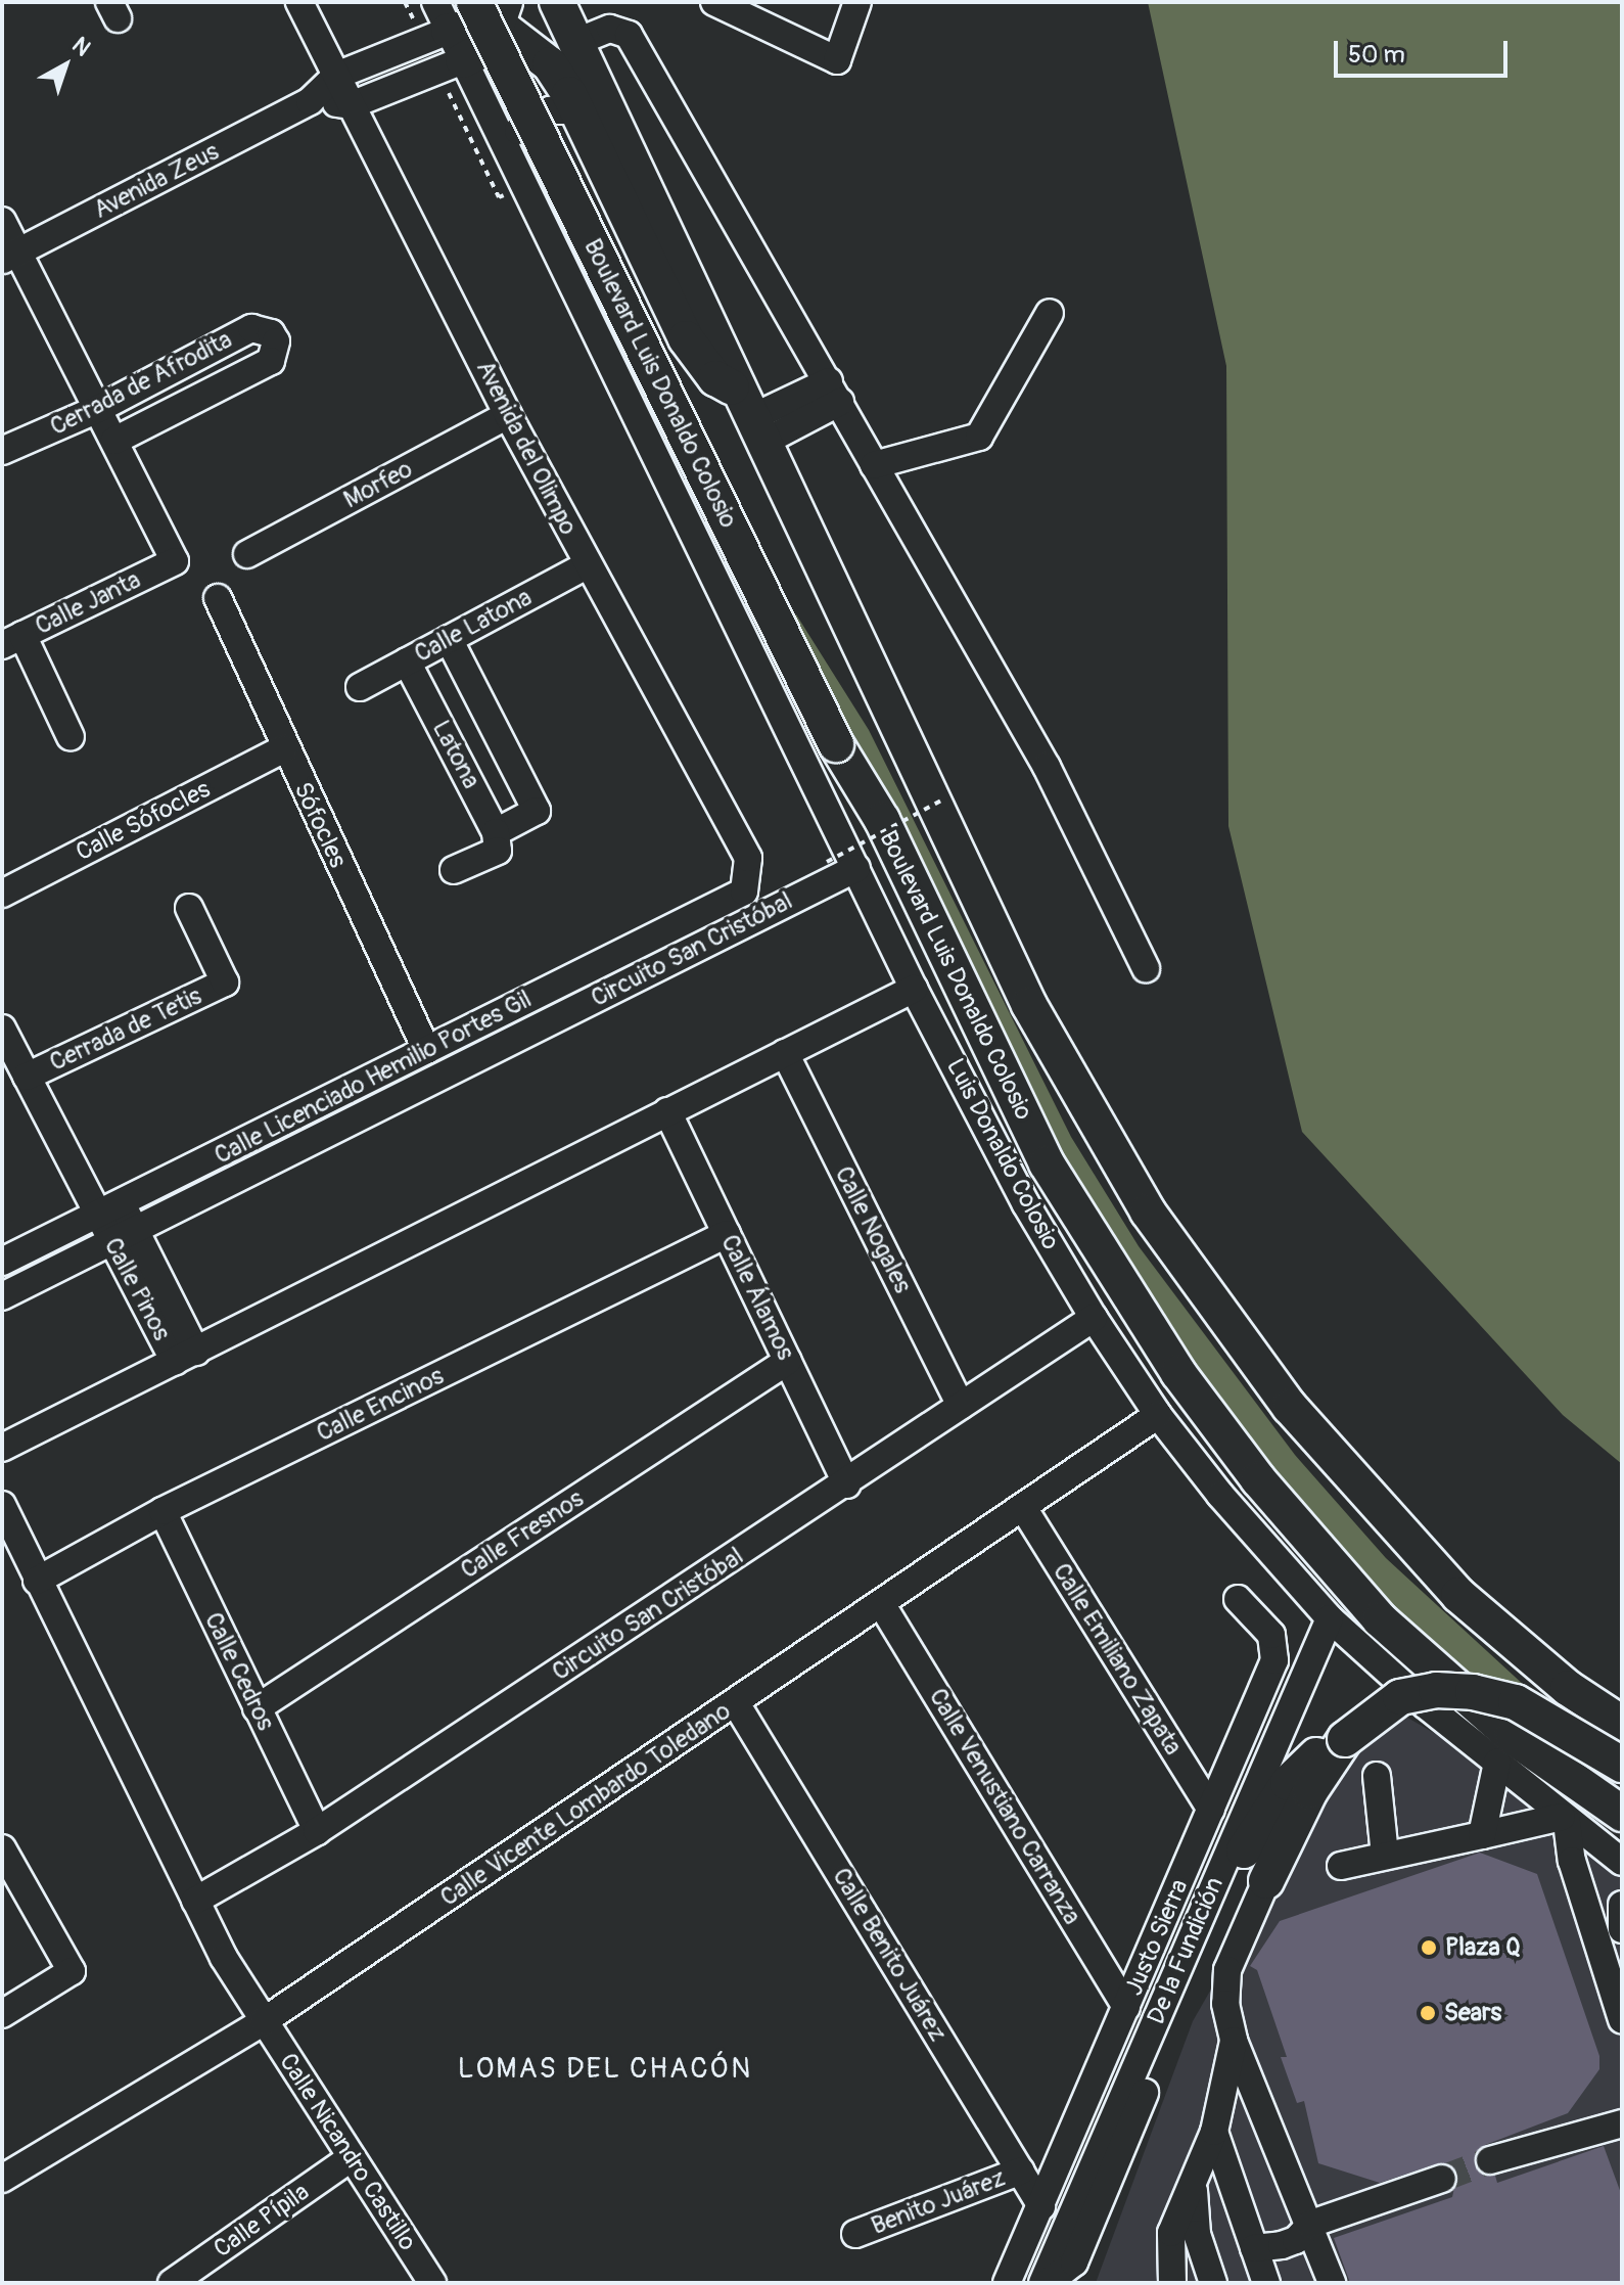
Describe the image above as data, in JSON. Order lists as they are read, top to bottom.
{
  "streets": {
    "main road": ["Boulevard Luis Donaldo Colosio"],
    "street": [
      "Avenida Zeus",
      "Cerrada de Afrodita",
      "Avenida del Olimpo",
      "Morfeo",
      "Calle Janta",
      "Calle Latona",
      "Latona",
      "Calle Sófocles",
      "Sófocles",
      "Circuito San Cristóbal",
      "Cerrada de Tetis",
      "Calle Licenciado Hemilio Portes Gil",
      "Luis Donaldo Colosio",
      "Calle Nogales",
      "Calle Pinos",
      "Calle Álamos",
      "Calle Encinos",
      "Calle Fresnos",
      "Calle Emiliano Zapata",
      "Calle Cedros",
      "Calle Vicente Lombardo Toledano",
      "Calle Venustiano Carranza",
      "Justo Sierra",
      "De la Fundición",
      "Calle Benito Juárez",
      "Calle Nicandro Castillo",
      "Benito Juárez",
      "Calle Pípila"
    ]
  },
  "crossings": [
    ["Avenida Zeus", "Avenida del Olimpo"],
    ["Avenida Zeus", "Luis Donaldo Colosio"],
    ["Cerrada de Afrodita", "Calle Janta"],
    ["Avenida del Olimpo", "Morfeo"],
    ["Avenida del Olimpo", "Calle Latona"],
    ["Avenida del Olimpo", "Calle Licenciado Hemilio Portes Gil"],
    ["Calle Latona", "Latona"],
    ["Calle Sófocles", "Sófocles"],
    ["Sófocles", "Calle Licenciado Hemilio Portes Gil"],
    ["Circuito San Cristóbal", "Luis Donaldo Colosio"],
    ["Circuito San Cristóbal", "Calle Nogales"],
    ["Circuito San Cristóbal", "Calle Pinos"],
    ["Circuito San Cristóbal", "Calle Álamos"],
    ["Circuito San Cristóbal", "Calle Cedros"],
    ["Cerrada de Tetis", "Calle Pinos"],
    ["Calle Licenciado Hemilio Portes Gil", "Calle Pinos"],
    ["Luis Donaldo Colosio", "Calle Vicente Lombardo Toledano"],
    ["Luis Donaldo Colosio", "De la Fundición"],
    ["Calle Álamos", "Calle Encinos"],
    ["Calle Álamos", "Calle Fresnos"],
    ["Calle Encinos", "Calle Cedros"],
    ["Calle Fresnos", "Calle Cedros"],
    ["Calle Emiliano Zapata", "Calle Vicente Lombardo Toledano"],
    ["Calle Emiliano Zapata", "Justo Sierra"],
    ["Calle Vicente Lombardo Toledano", "Calle Venustiano Carranza"],
    ["Calle Vicente Lombardo Toledano", "Calle Benito Juárez"],
    ["Calle Vicente Lombardo Toledano", "Calle Nicandro Castillo"],
    ["Calle Venustiano Carranza", "Justo Sierra"],
    ["Justo Sierra", "Calle Benito Juárez"],
    ["Calle Benito Juárez", "Benito Juárez"],
    ["Calle Nicandro Castillo", "Calle Pípila"]
  ],
  "districts": ["LOMAS DEL CHACÓN"],
  "places": ["Plaza Q", "Sears"],
  "scale_bar": "50 m",
  "north": "top right"
}
